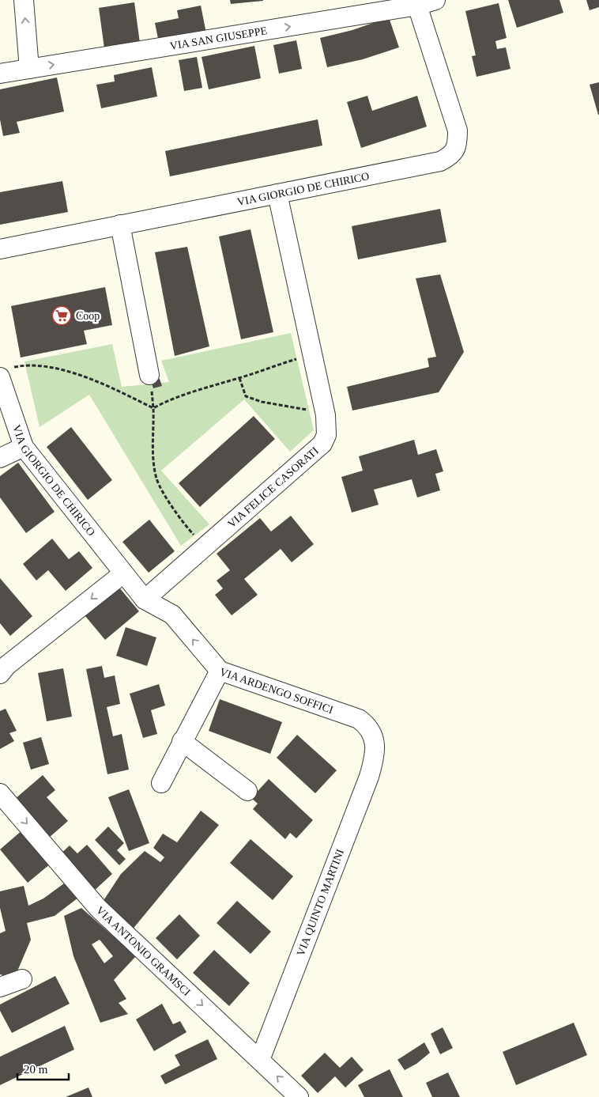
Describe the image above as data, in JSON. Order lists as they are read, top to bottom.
{
  "streets": {
    "street": [
      "VIA SAN GIUSEPPE",
      "VIA GIORGIO DE CHIRICO",
      "VIA FELICE CASORATI",
      "VIA ARDENGO SOFFICI",
      "VIA QUINTO MARTINI",
      "VIA ANTONIO GRAMSCI"
    ]
  },
  "crossings": [
    ["VIA SAN GIUSEPPE", "VIA GIORGIO DE CHIRICO"],
    ["VIA GIORGIO DE CHIRICO", "VIA FELICE CASORATI"],
    ["VIA FELICE CASORATI", "VIA ARDENGO SOFFICI"],
    ["VIA ARDENGO SOFFICI", "VIA QUINTO MARTINI"],
    ["VIA QUINTO MARTINI", "VIA ANTONIO GRAMSCI"]
  ],
  "one_way": ["VIA SAN GIUSEPPE", "VIA ARDENGO SOFFICI"],
  "places": {
    "supermarket": ["Coop"]
  },
  "scale_bar": "20 m"
}
